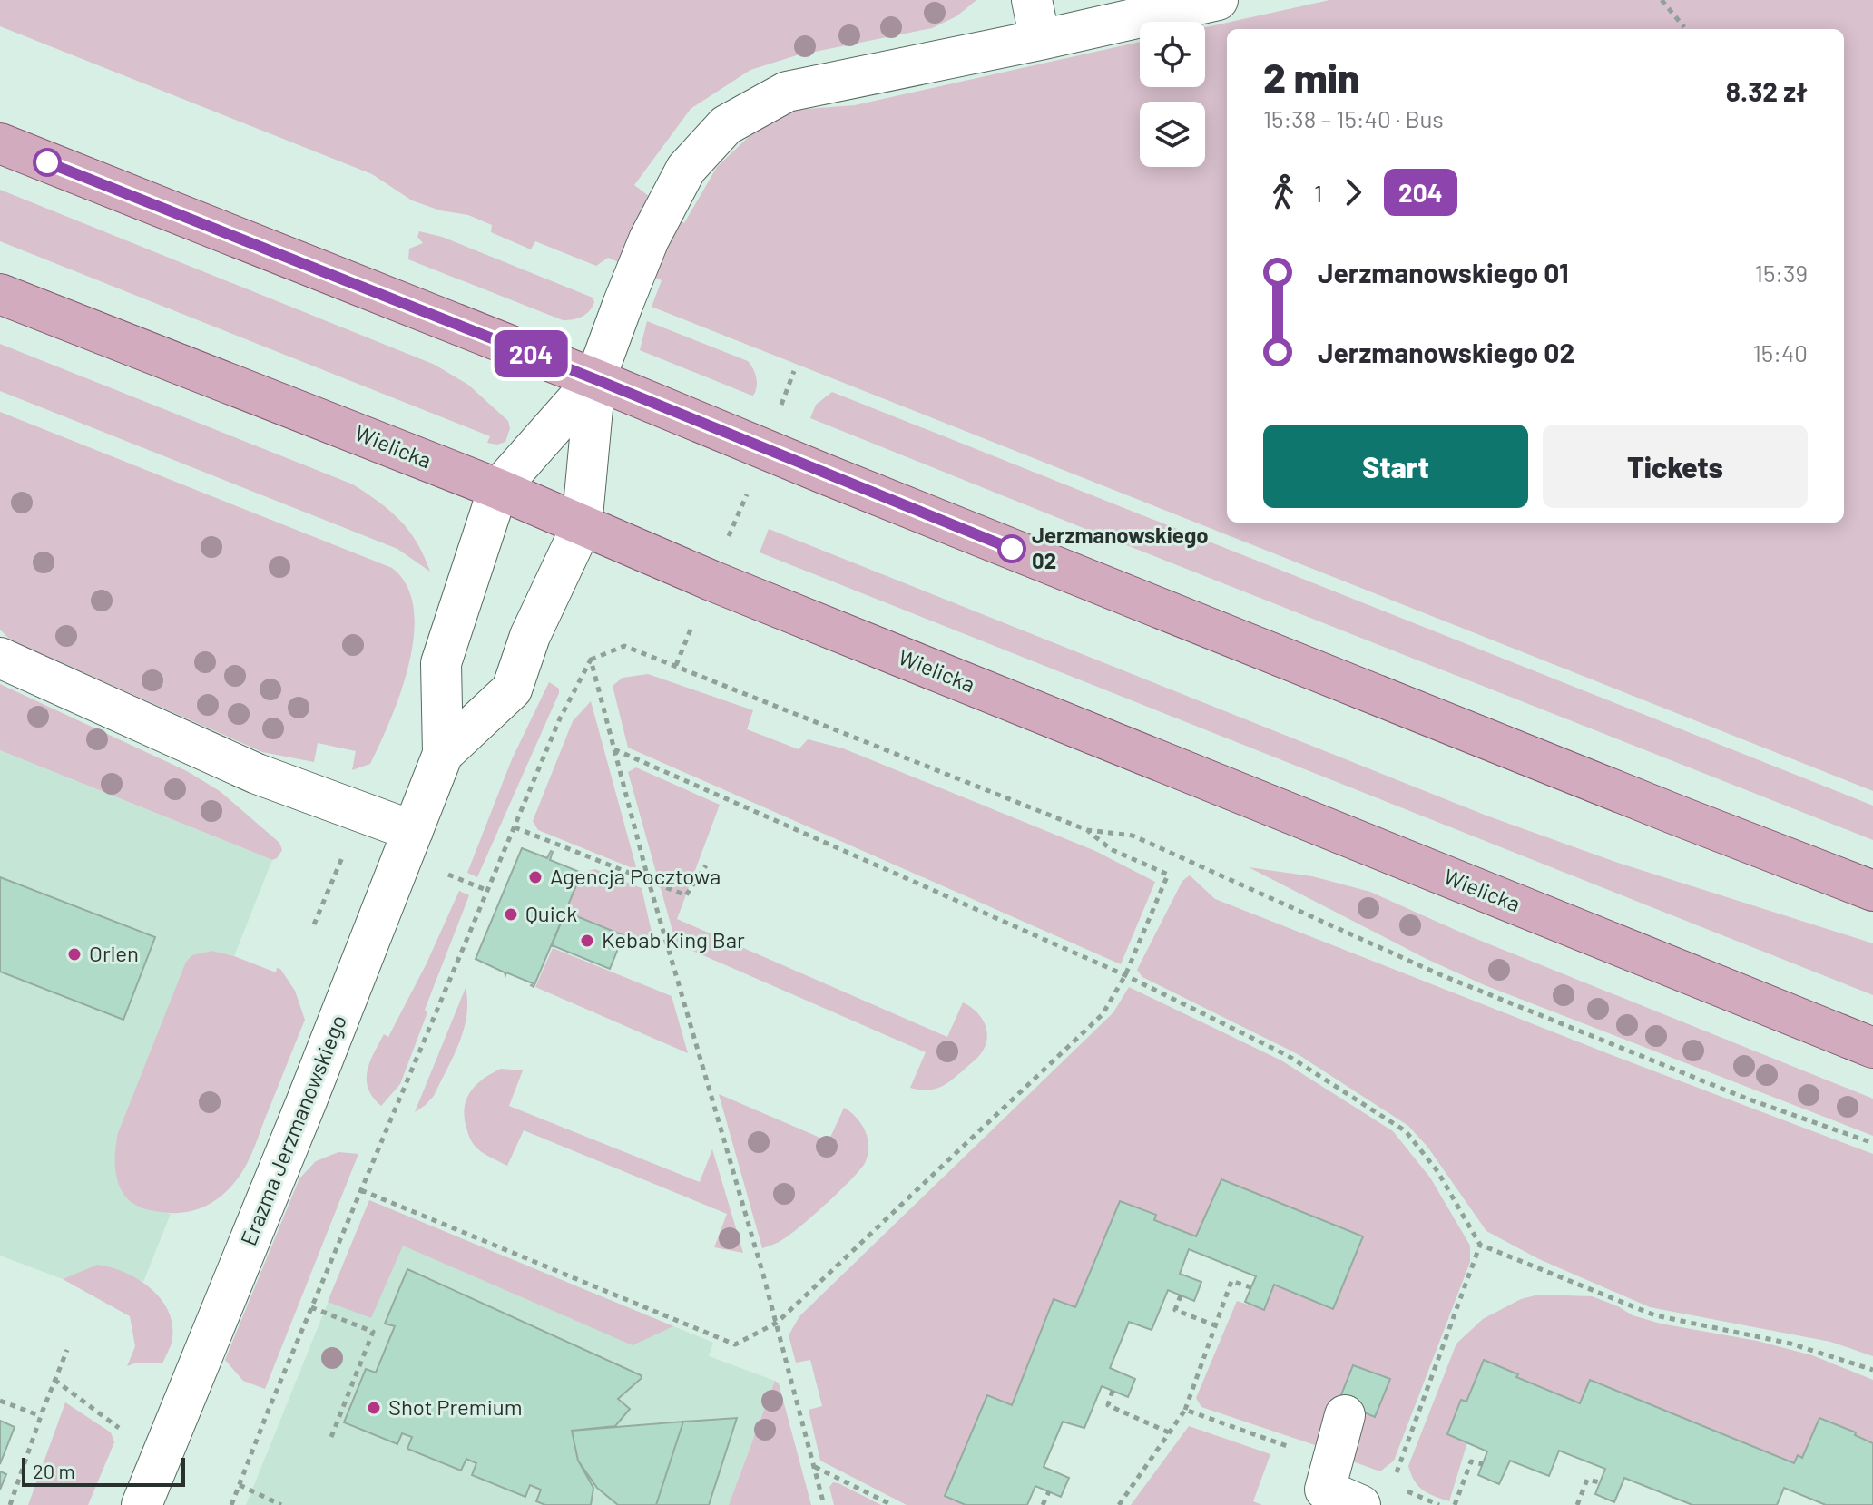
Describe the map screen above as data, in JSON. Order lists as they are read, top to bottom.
{
  "streets": {
    "main road": ["Wielicka"],
    "street": ["Erazma Jerzmanowskiego"]
  },
  "crossings": [
    ["Wielicka", "Erazma Jerzmanowskiego"]
  ],
  "places": [
    "Jerzmanowskiego 02",
    "Agencja Pocztowa",
    "Quick",
    "Kebab King Bar",
    "Orlen",
    "Shot Premium"
  ],
  "lines": ["bus line 204"],
  "scale_bar": "20 m",
  "page": {
    "on_map": "204",
    "heading": ["2 min", "15:38 – 15:40 · Bus", "8.32 zł"],
    "legs": ["1", "204"],
    "list": [
      {
        "name": "Jerzmanowskiego 01",
        "value": "15:39"
      },
      {
        "name": "Jerzmanowskiego 02",
        "value": "15:40"
      }
    ],
    "buttons": ["Start", "Tickets"],
    "scale": "20 m"
  }
}
